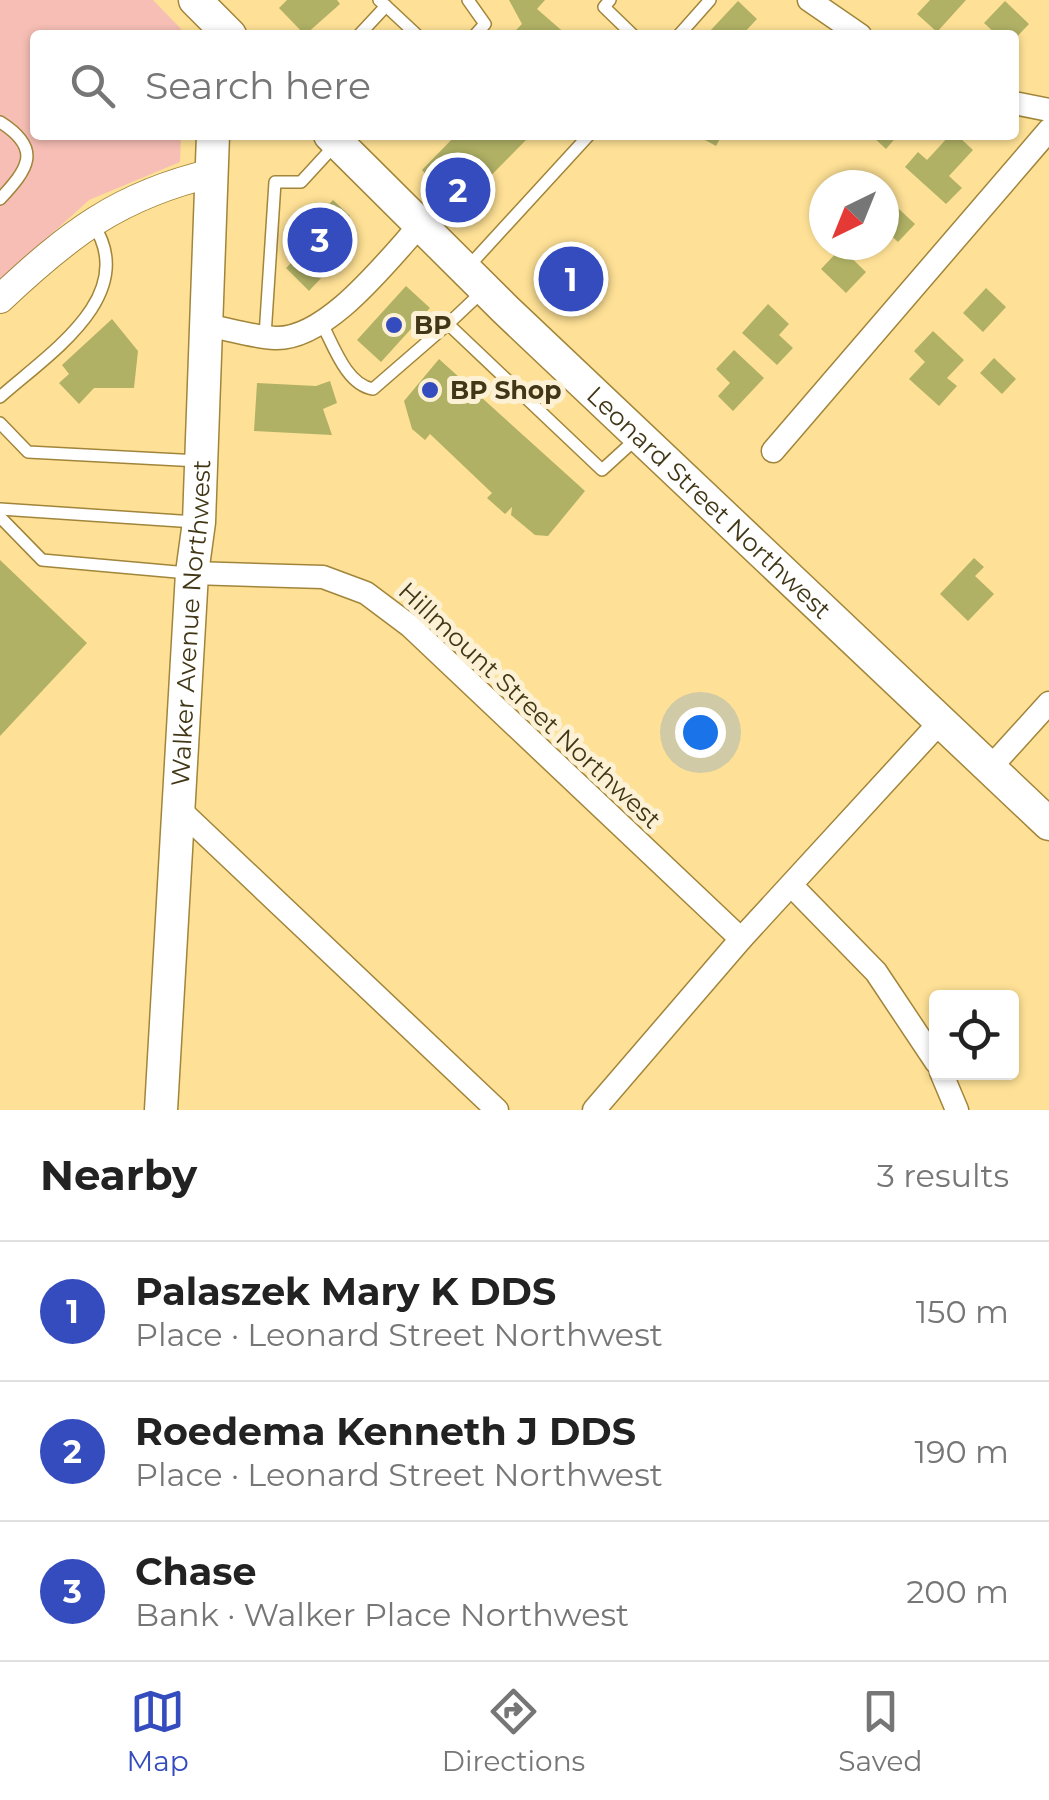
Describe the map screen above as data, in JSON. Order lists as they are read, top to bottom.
{
  "streets": {
    "main road": ["Leonard Street Northwest", "Walker Avenue Northwest"],
    "street": ["Hillmount Street Northwest"]
  },
  "crossings": [
    ["Walker Avenue Northwest", "Hillmount Street Northwest"]
  ],
  "places": ["BP", "BP Shop"],
  "north": "bottom left",
  "page": {
    "search": "Search here",
    "pins": ["2", "3", "1"],
    "heading": ["Nearby", "3 results"],
    "list": [
      {
        "mark": "1",
        "name": "Palaszek Mary K DDS",
        "note": "Place · Leonard Street Northwest",
        "value": "150 m"
      },
      {
        "mark": "2",
        "name": "Roedema Kenneth J DDS",
        "note": "Place · Leonard Street Northwest",
        "value": "190 m"
      },
      {
        "mark": "3",
        "name": "Chase",
        "note": "Bank · Walker Place Northwest",
        "value": "200 m"
      }
    ],
    "nav": ["Map", "Directions", "Saved"]
  }
}
